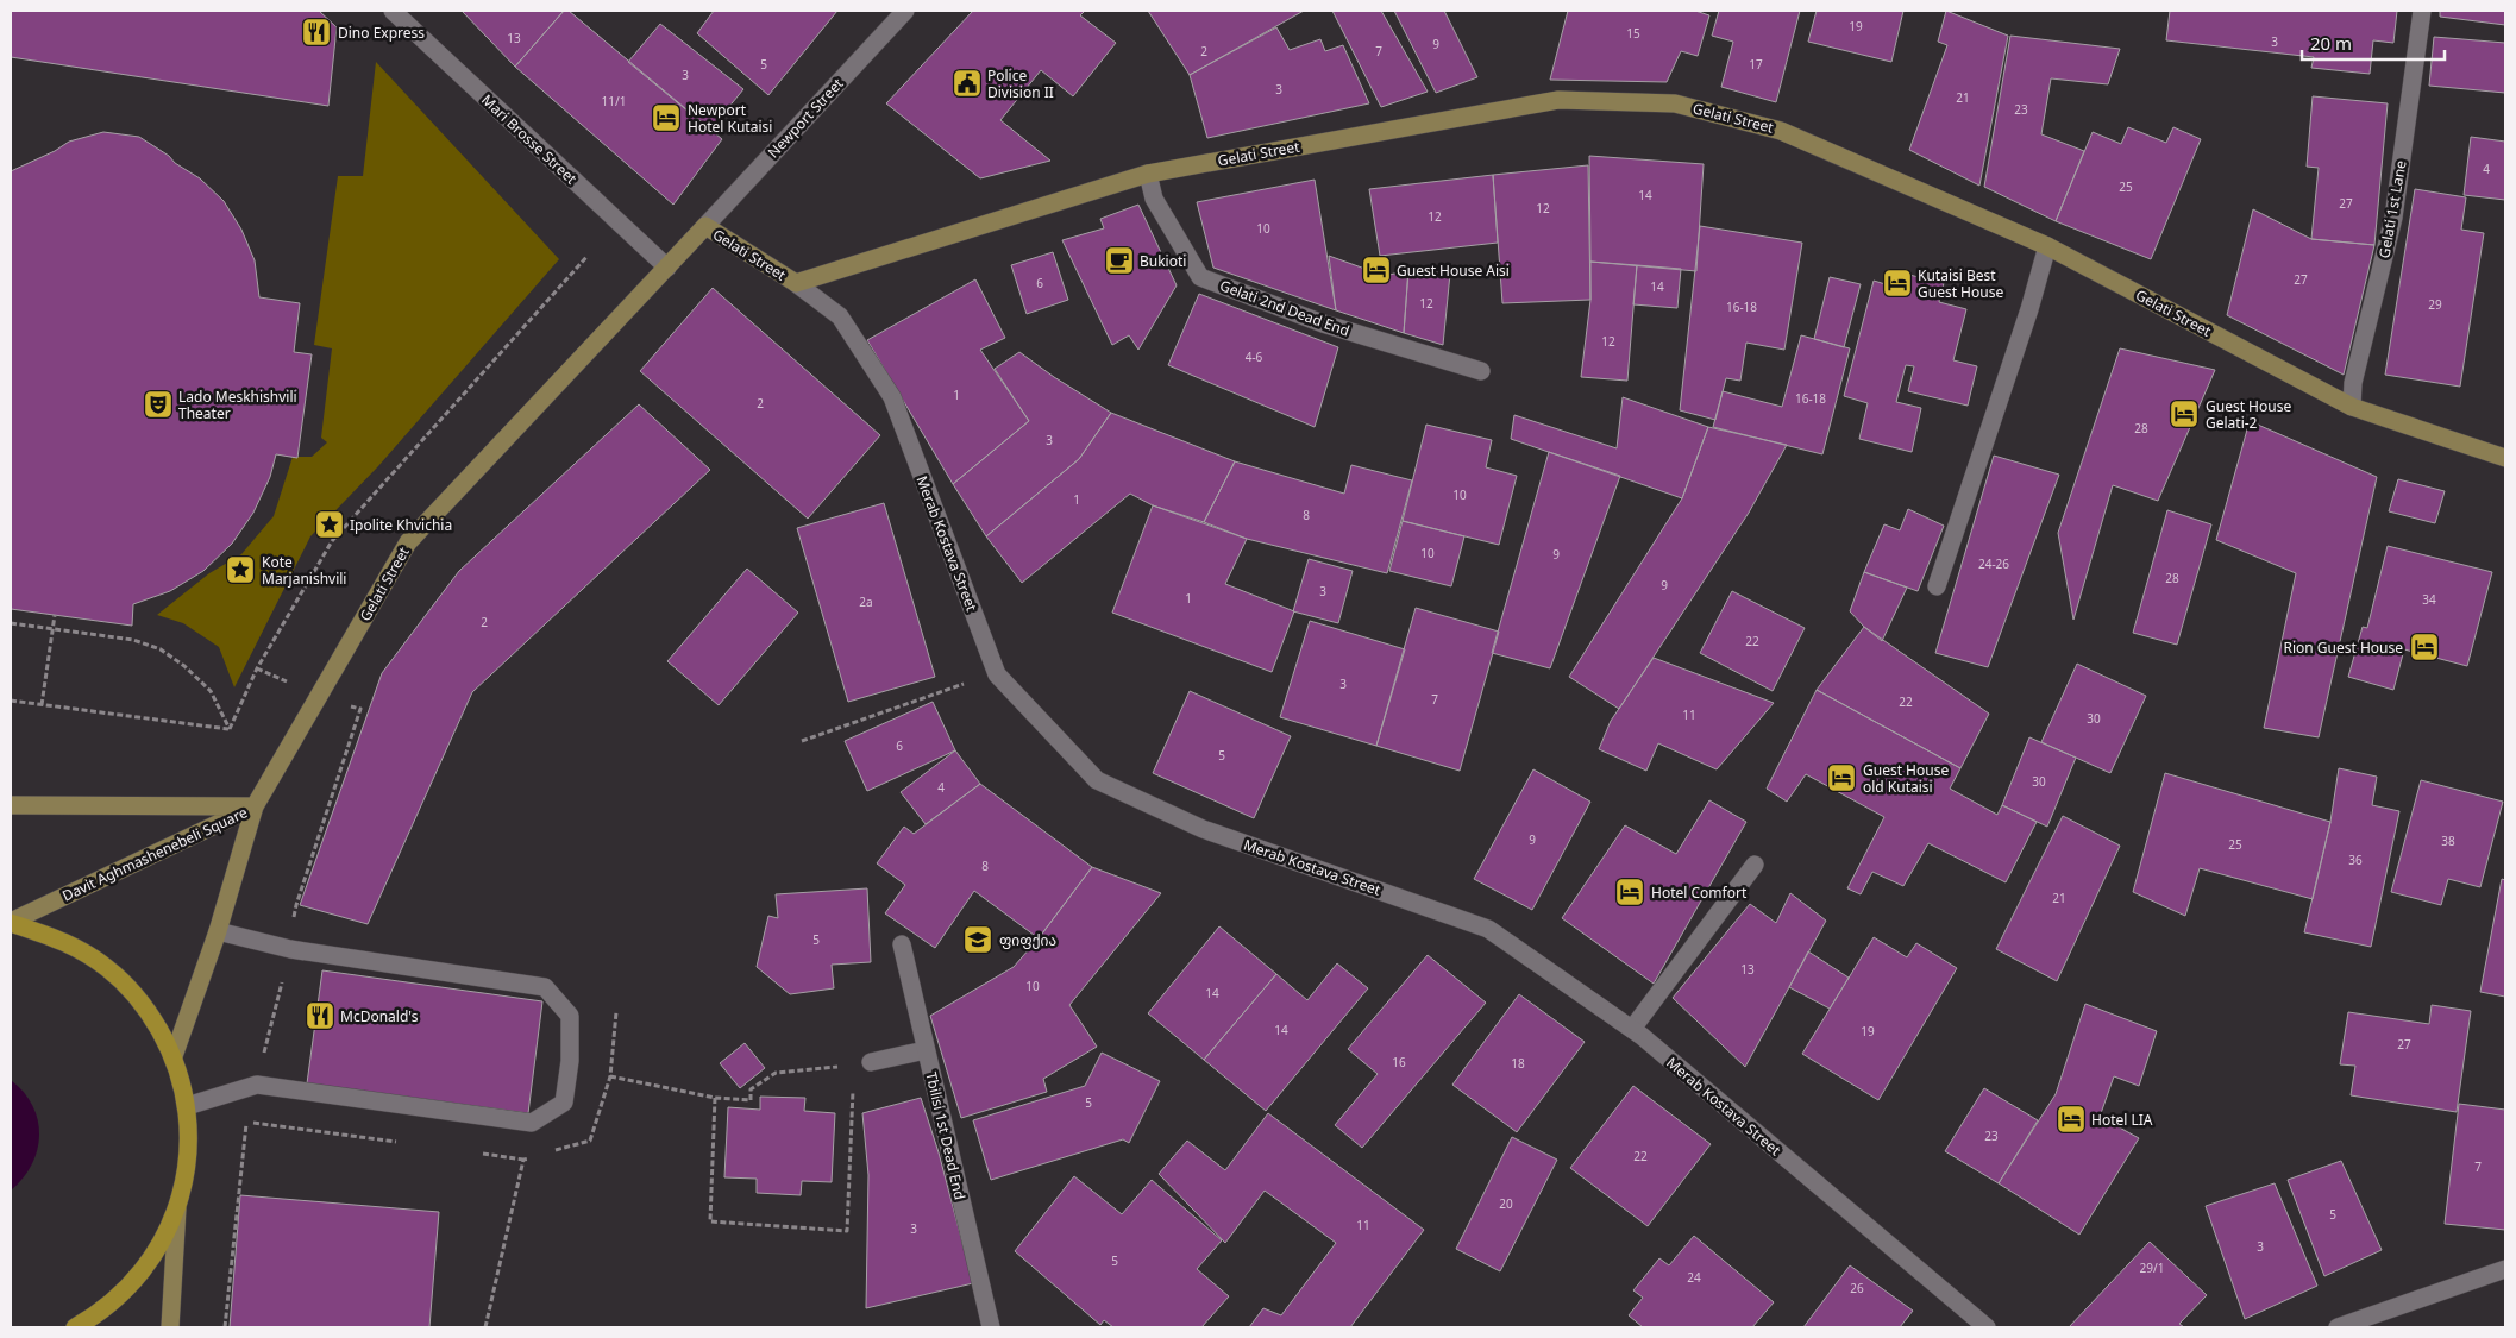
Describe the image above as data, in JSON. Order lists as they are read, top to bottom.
{
  "streets": {
    "main road": ["Gelati Street", "Davit Aghmashenebeli Square"],
    "street": [
      "Newport Street",
      "Mari Brosse Street",
      "Gelati 1st Lane",
      "Gelati 2nd Dead End",
      "Merab Kostava Street",
      "Tbilisi 1st Dead End"
    ]
  },
  "crossings": [
    ["Newport Street", "Gelati Street"],
    ["Gelati Street", "Mari Brosse Street"],
    ["Gelati Street", "Gelati 1st Lane"],
    ["Gelati Street", "Gelati 2nd Dead End"],
    ["Gelati Street", "Merab Kostava Street"],
    ["Gelati Street", "Davit Aghmashenebeli Square"]
  ],
  "places": {
    "restaurant": ["Dino Express", "McDonald's"],
    "public building": ["Police Division II"],
    "hotel": [
      "Newport Hotel Kutaisi",
      "Guest House Aisi",
      "Kutaisi Best Guest House",
      "Guest House Gelati-2",
      "Rion Guest House",
      "Guest House old Kutaisi",
      "Hotel Comfort",
      "Hotel LIA"
    ],
    "cafe": ["Bukioti"],
    "theatre": ["Lado Meskhishvili Theater"],
    "place": ["Ipolite Khvichia", "Kote Marjanishvili"],
    "school or university": ["ფიფქია"]
  },
  "house_numbers": [
    "19",
    "15",
    "13",
    "3",
    "9",
    "2",
    "7",
    "5",
    "17",
    "3",
    "3",
    "21",
    "11/1",
    "23",
    "4",
    "25",
    "14",
    "27",
    "12",
    "12",
    "10",
    "27",
    "6",
    "14",
    "12",
    "29",
    "16-18",
    "12",
    "4-6",
    "1",
    "16-18",
    "2",
    "28",
    "3",
    "10",
    "1",
    "8",
    "10",
    "9",
    "24-26",
    "28",
    "9",
    "3",
    "1",
    "34",
    "2a",
    "2",
    "22",
    "3",
    "7",
    "22",
    "11",
    "30",
    "6",
    "5",
    "30",
    "4",
    "9",
    "38",
    "25",
    "36",
    "8",
    "21",
    "5",
    "13",
    "10",
    "14",
    "14",
    "19",
    "27",
    "16",
    "18",
    "5",
    "23",
    "22",
    "7",
    "20",
    "5",
    "11",
    "3",
    "3",
    "5",
    "29/1",
    "24",
    "26"
  ],
  "scale_bar": "20 m"
}
